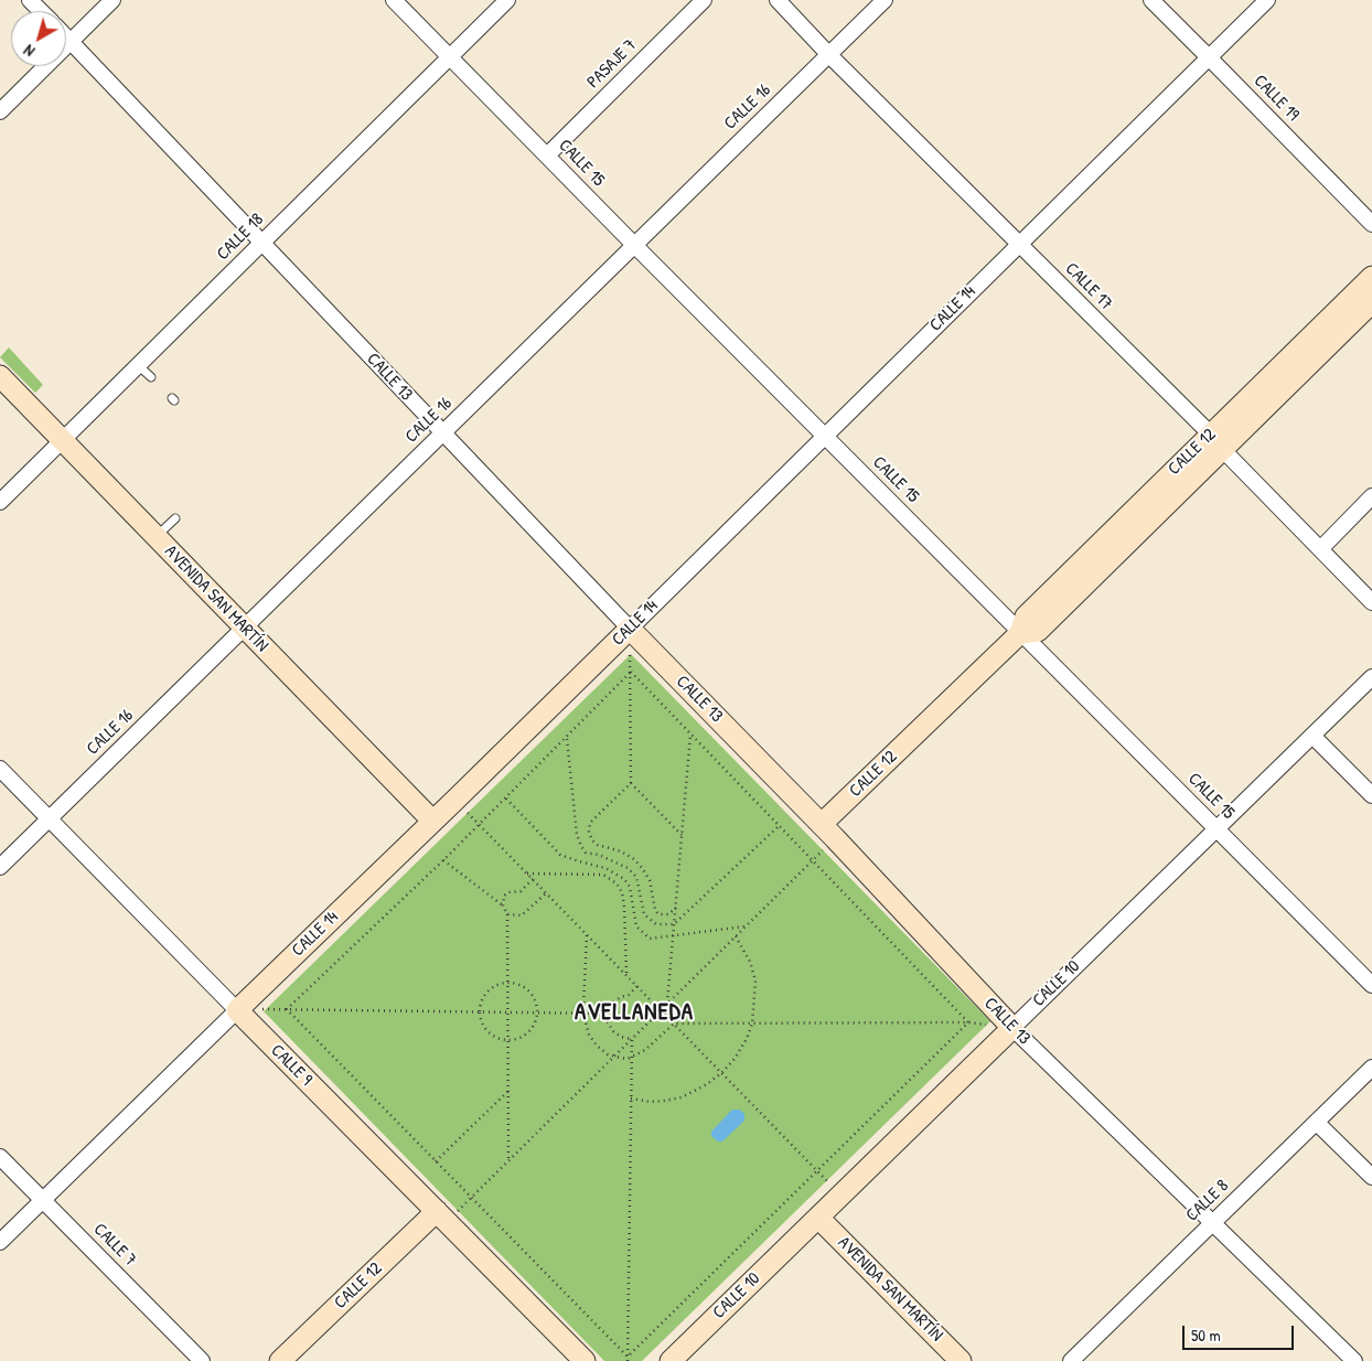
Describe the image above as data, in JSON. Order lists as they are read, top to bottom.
{
  "streets": {
    "street": [
      "PASAJE 7",
      "CALLE 19",
      "CALLE 16",
      "CALLE 15",
      "CALLE 18",
      "CALLE 17",
      "CALLE 14",
      "CALLE 13",
      "CALLE 12",
      "AVENIDA SAN MARTÍN",
      "CALLE 10",
      "CALLE 9",
      "CALLE 8",
      "CALLE 7"
    ]
  },
  "crossings": [
    ["PASAJE 7", "CALLE 15"],
    ["CALLE 19", "CALLE 14"],
    ["CALLE 16", "CALLE 15"],
    ["CALLE 16", "CALLE 17"],
    ["CALLE 16", "CALLE 13"],
    ["CALLE 16", "AVENIDA SAN MARTÍN"],
    ["CALLE 16", "CALLE 9"],
    ["CALLE 15", "CALLE 18"],
    ["CALLE 15", "CALLE 14"],
    ["CALLE 15", "CALLE 12"],
    ["CALLE 15", "CALLE 10"],
    ["CALLE 18", "CALLE 13"],
    ["CALLE 18", "AVENIDA SAN MARTÍN"],
    ["CALLE 17", "CALLE 14"],
    ["CALLE 17", "CALLE 12"],
    ["CALLE 14", "CALLE 13"],
    ["CALLE 14", "AVENIDA SAN MARTÍN"],
    ["CALLE 14", "CALLE 9"],
    ["CALLE 14", "CALLE 7"],
    ["CALLE 13", "CALLE 12"],
    ["CALLE 13", "CALLE 10"],
    ["CALLE 13", "CALLE 8"],
    ["CALLE 12", "CALLE 9"],
    ["AVENIDA SAN MARTÍN", "CALLE 10"]
  ],
  "districts": ["AVELLANEDA"],
  "scale_bar": "50 m",
  "north": "bottom left"
}
